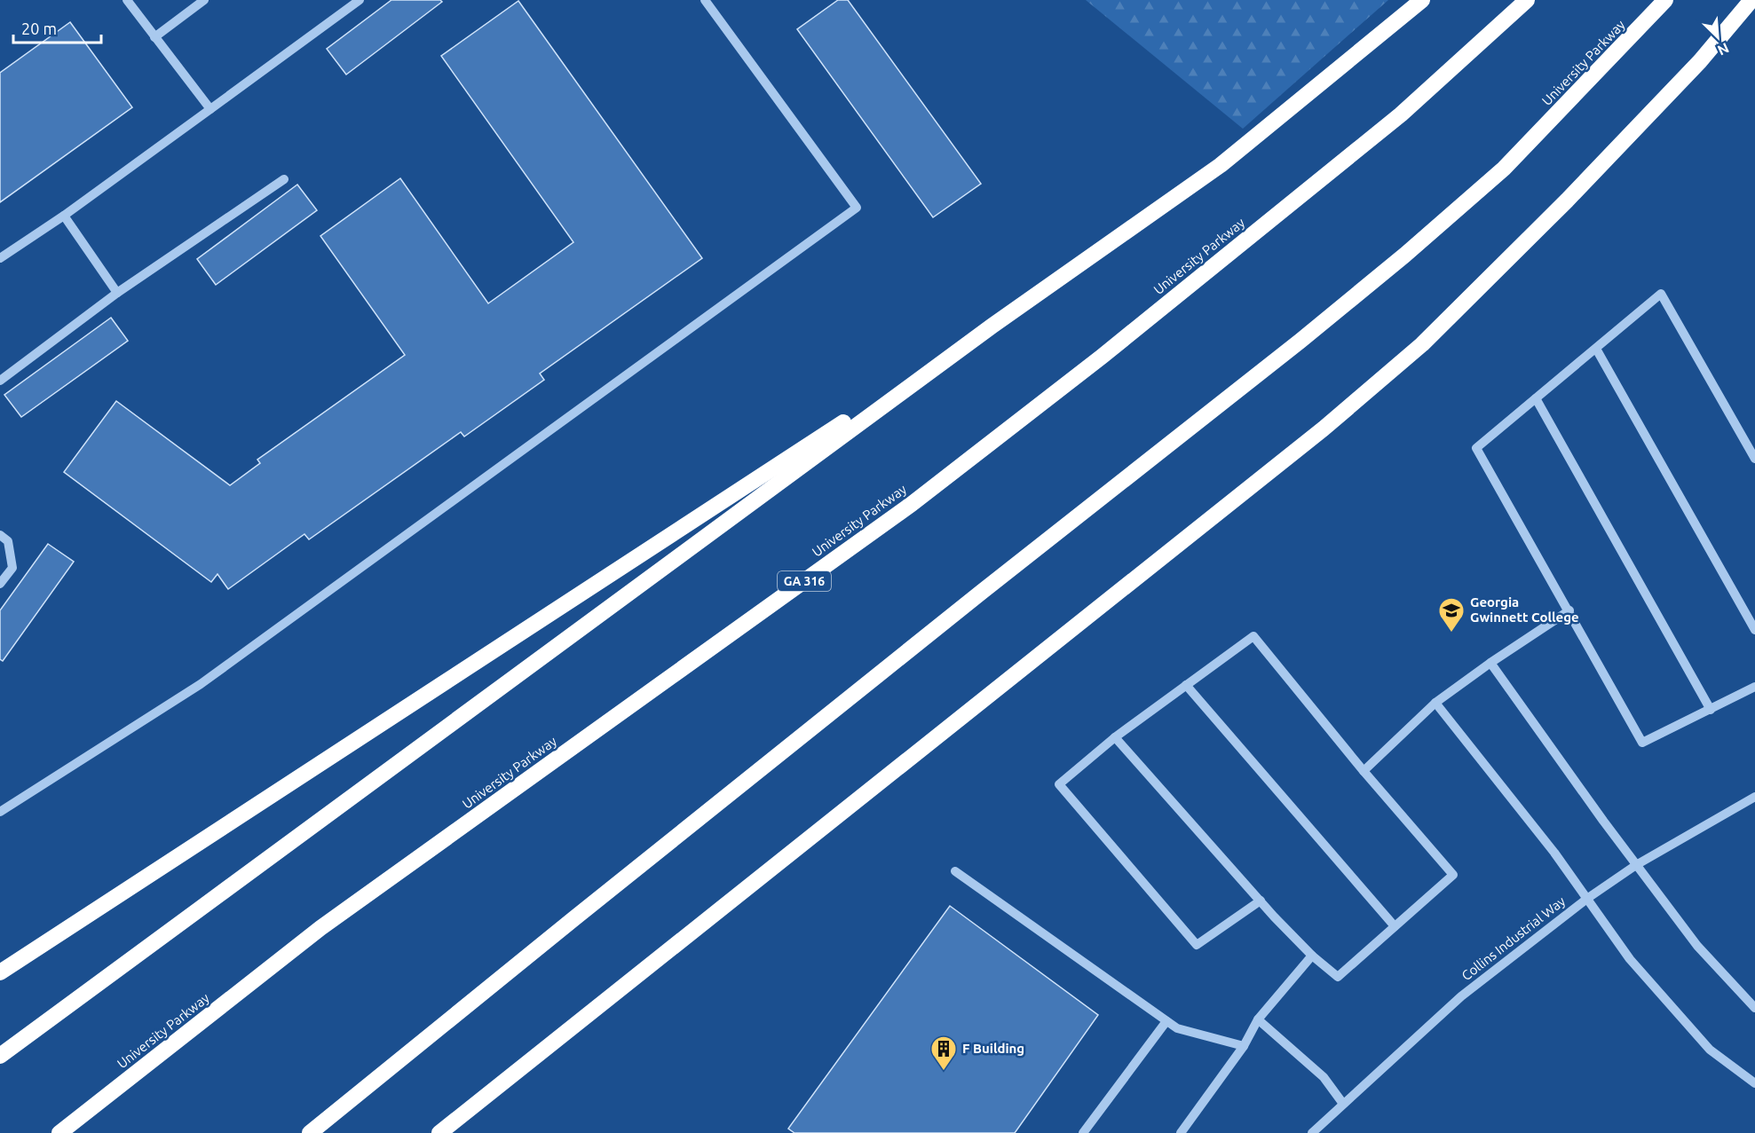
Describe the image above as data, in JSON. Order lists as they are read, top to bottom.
{
  "streets": {
    "highway": ["University Parkway", "GA 316"],
    "street": ["Collins Industrial Way"]
  },
  "places": {
    "school or university": ["Georgia Gwinnett College"],
    "building": ["F Building"]
  },
  "scale_bar": "20 m",
  "north": "bottom right"
}
